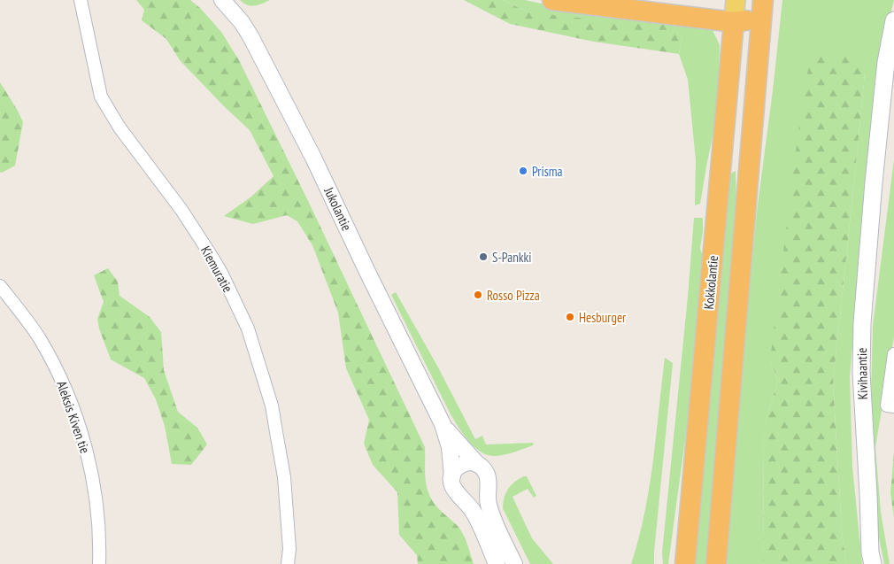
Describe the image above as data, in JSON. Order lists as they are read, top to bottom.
{
  "streets": {
    "highway": ["Kokkolantie"],
    "main road": ["Kivihaantie"],
    "street": ["Jukolantie", "Kiemuratie", "Aleksis Kiven tie"]
  },
  "places": [
    "Prisma",
    "S-Pankki",
    "Rosso Pizza",
    "Hesburger"
  ]
}
